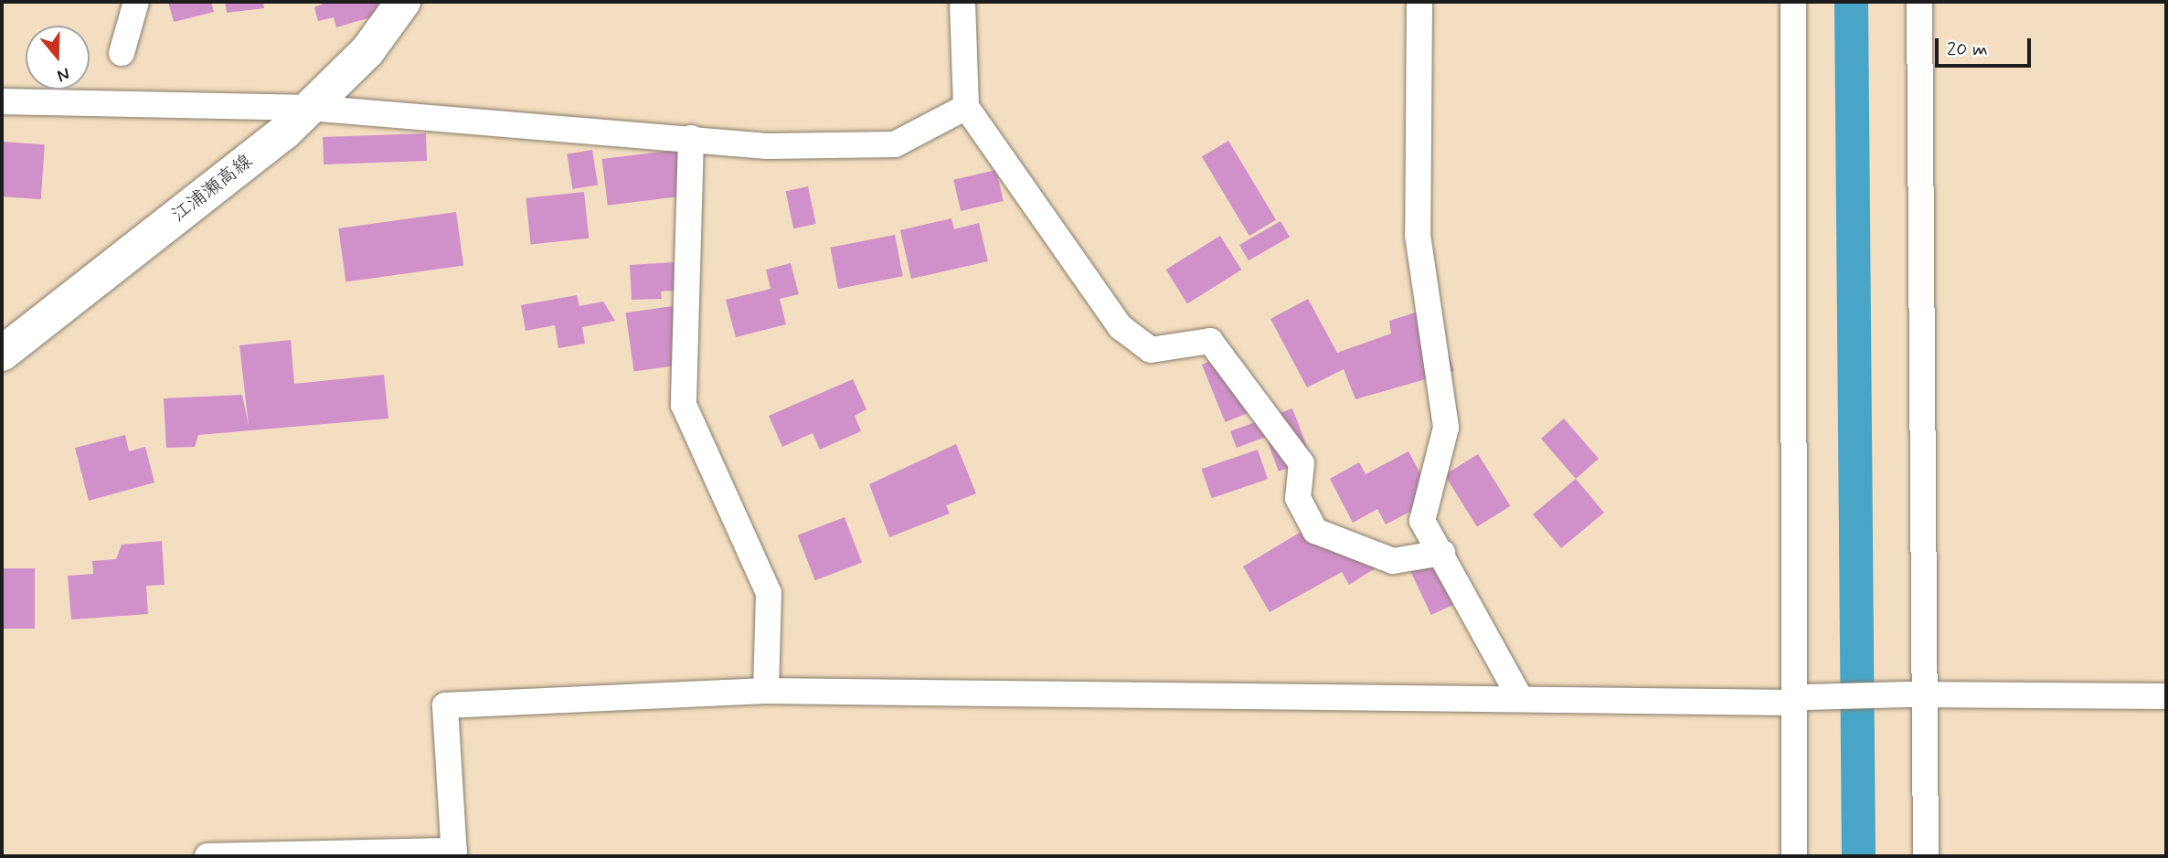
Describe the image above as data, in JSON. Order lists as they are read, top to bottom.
{
  "streets": {
    "main road": ["江浦瀬高線"]
  },
  "scale_bar": "20 m",
  "north": "bottom"
}
